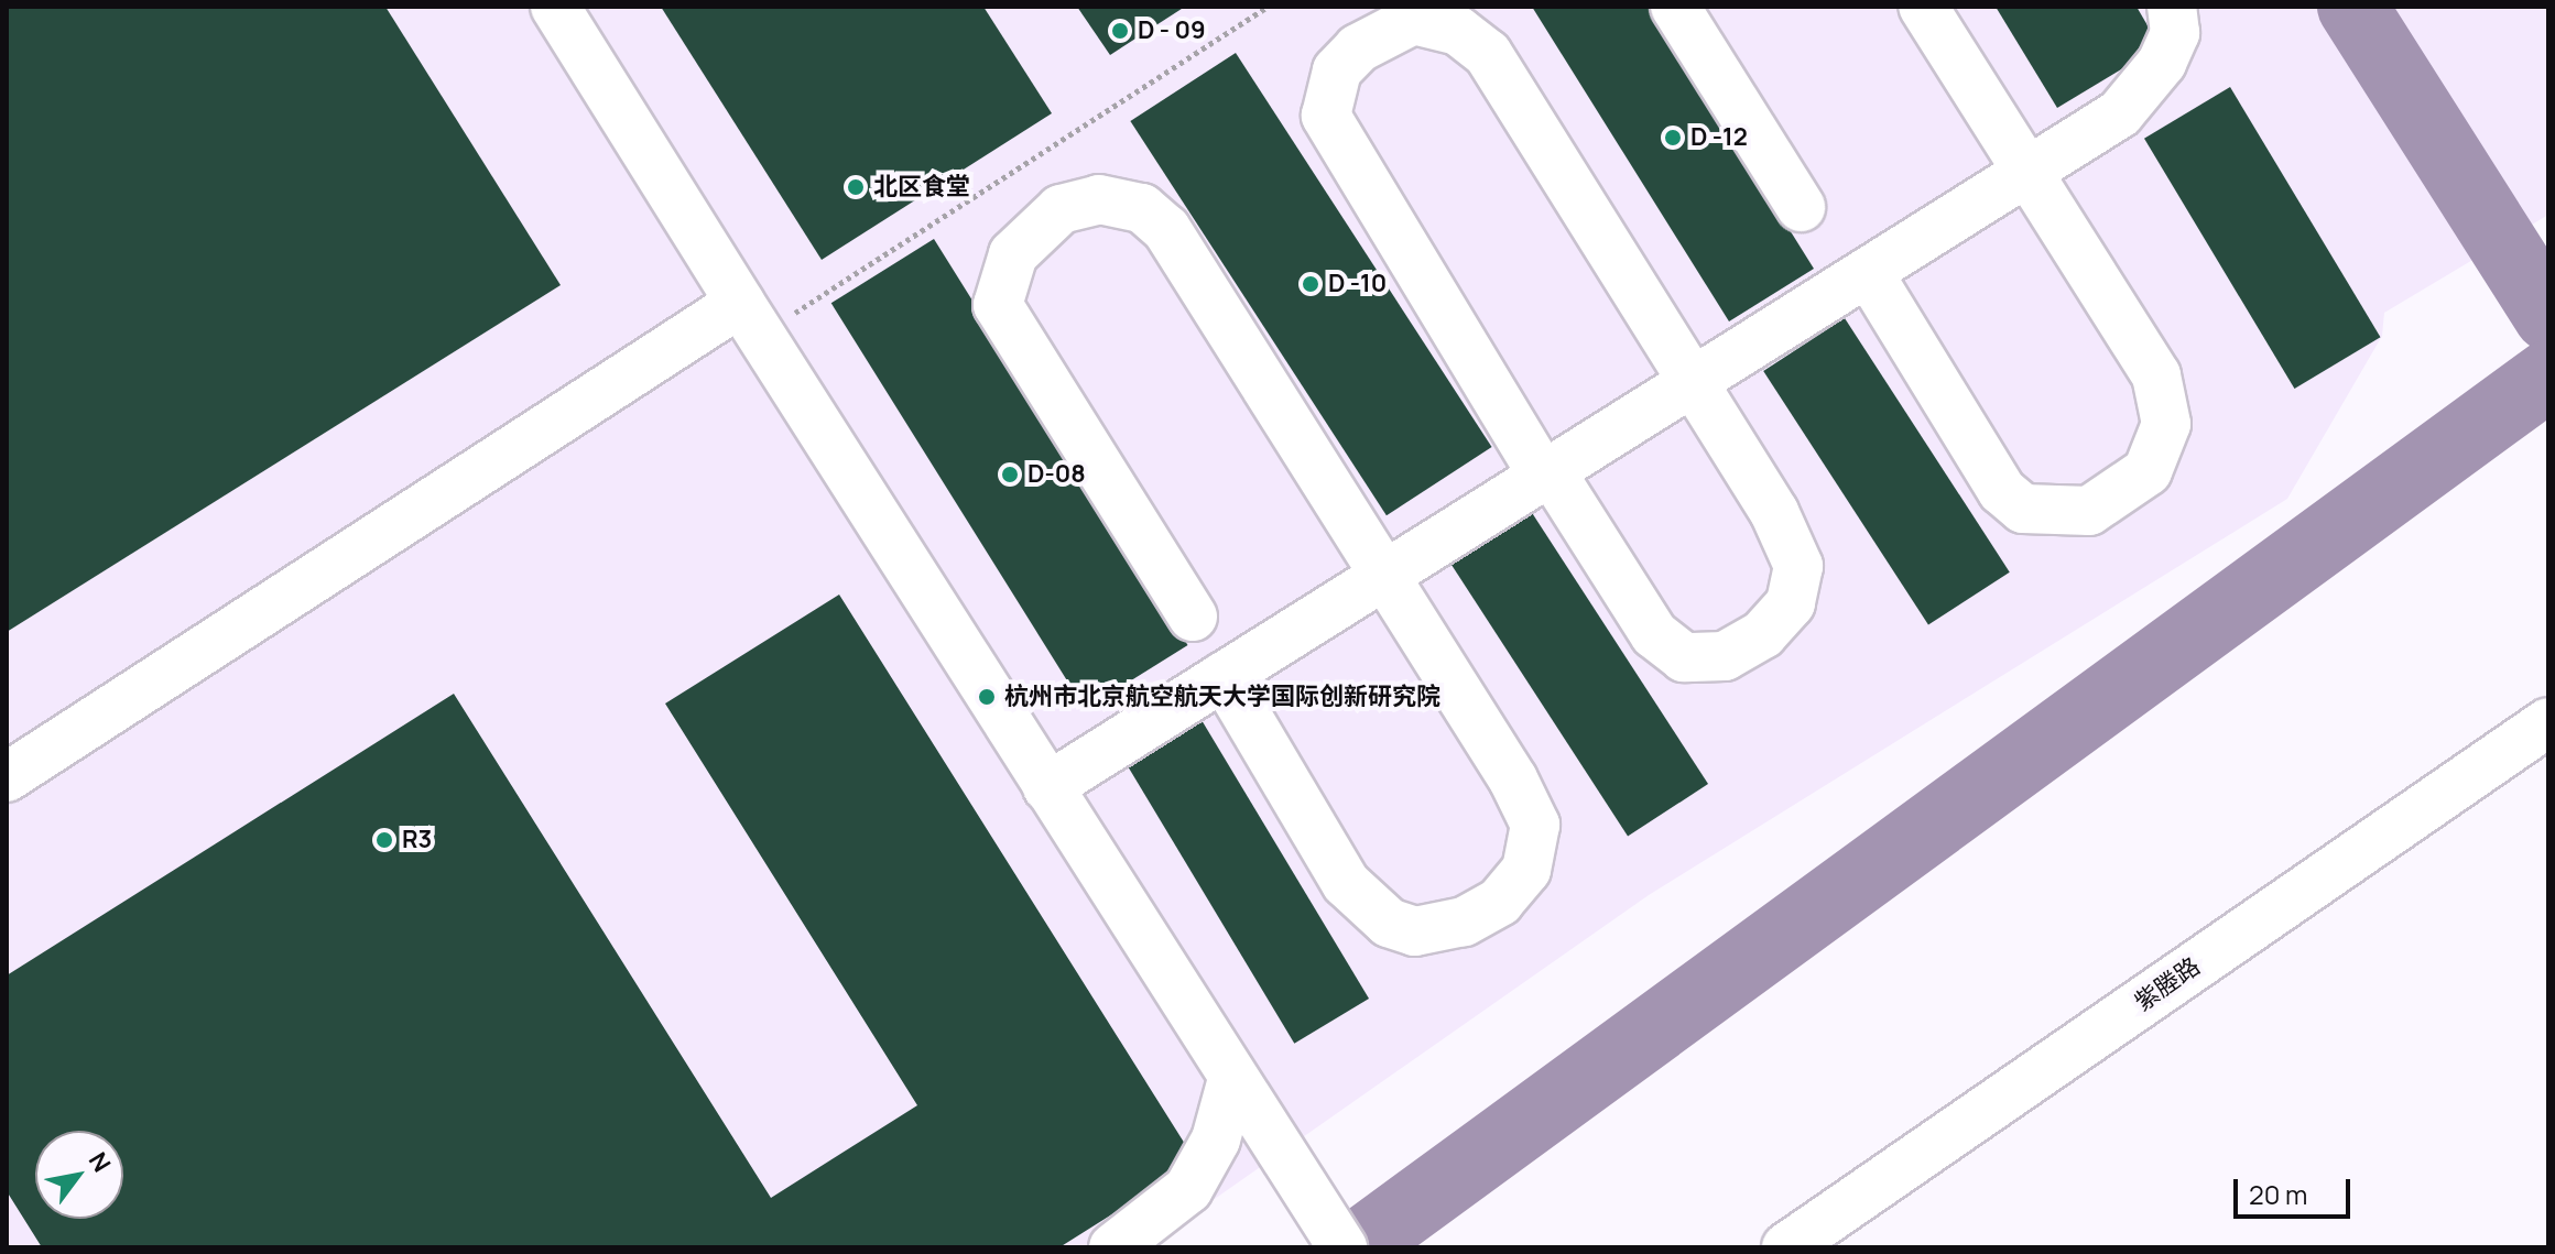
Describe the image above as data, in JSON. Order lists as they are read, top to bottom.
{
  "streets": {
    "street": ["紫塍路"]
  },
  "places": [
    "D - 09",
    "D -12",
    "北区食堂",
    "D -10",
    "D-08",
    "杭州市北京航空航天大学国际创新研究院",
    "R3"
  ],
  "scale_bar": "20 m",
  "north": "top right"
}
